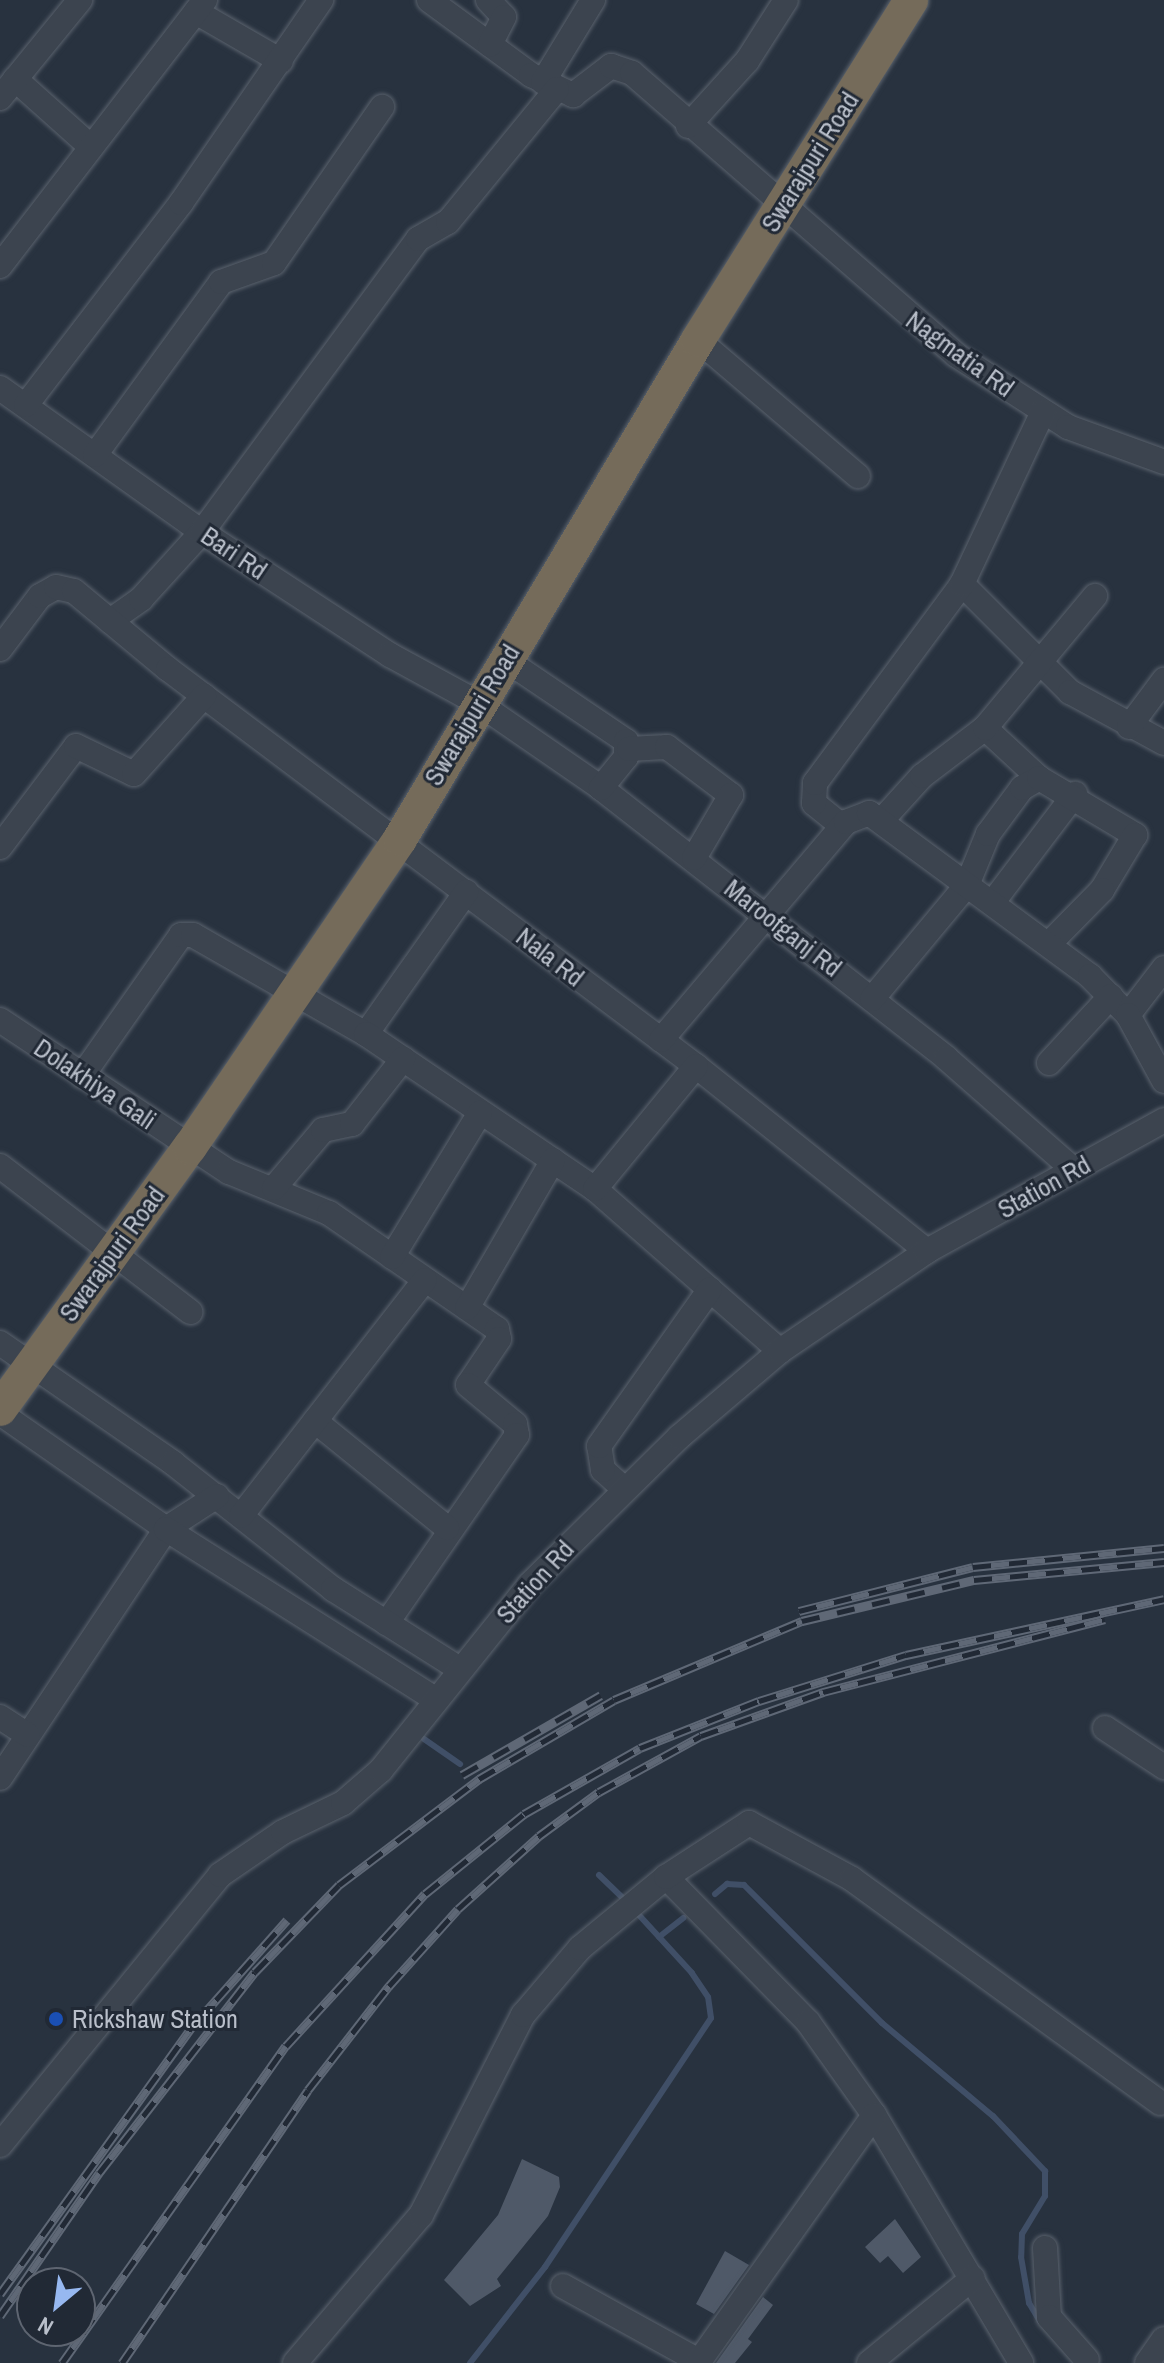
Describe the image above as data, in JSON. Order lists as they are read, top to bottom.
{
  "streets": {
    "highway": ["Swarajpuri Road"],
    "street": [
      "Nagmatia Rd",
      "Bari Rd",
      "Maroofganj Rd",
      "Nala Rd",
      "Dolakhiya Gali",
      "Station Rd"
    ]
  },
  "crossings": [
    ["Swarajpuri Road", "Nagmatia Rd"],
    ["Swarajpuri Road", "Bari Rd"],
    ["Swarajpuri Road", "Maroofganj Rd"],
    ["Swarajpuri Road", "Nala Rd"],
    ["Swarajpuri Road", "Dolakhiya Gali"],
    ["Bari Rd", "Maroofganj Rd"],
    ["Maroofganj Rd", "Station Rd"],
    ["Nala Rd", "Station Rd"]
  ],
  "places": ["Rickshaw Station"],
  "north": "bottom left"
}
